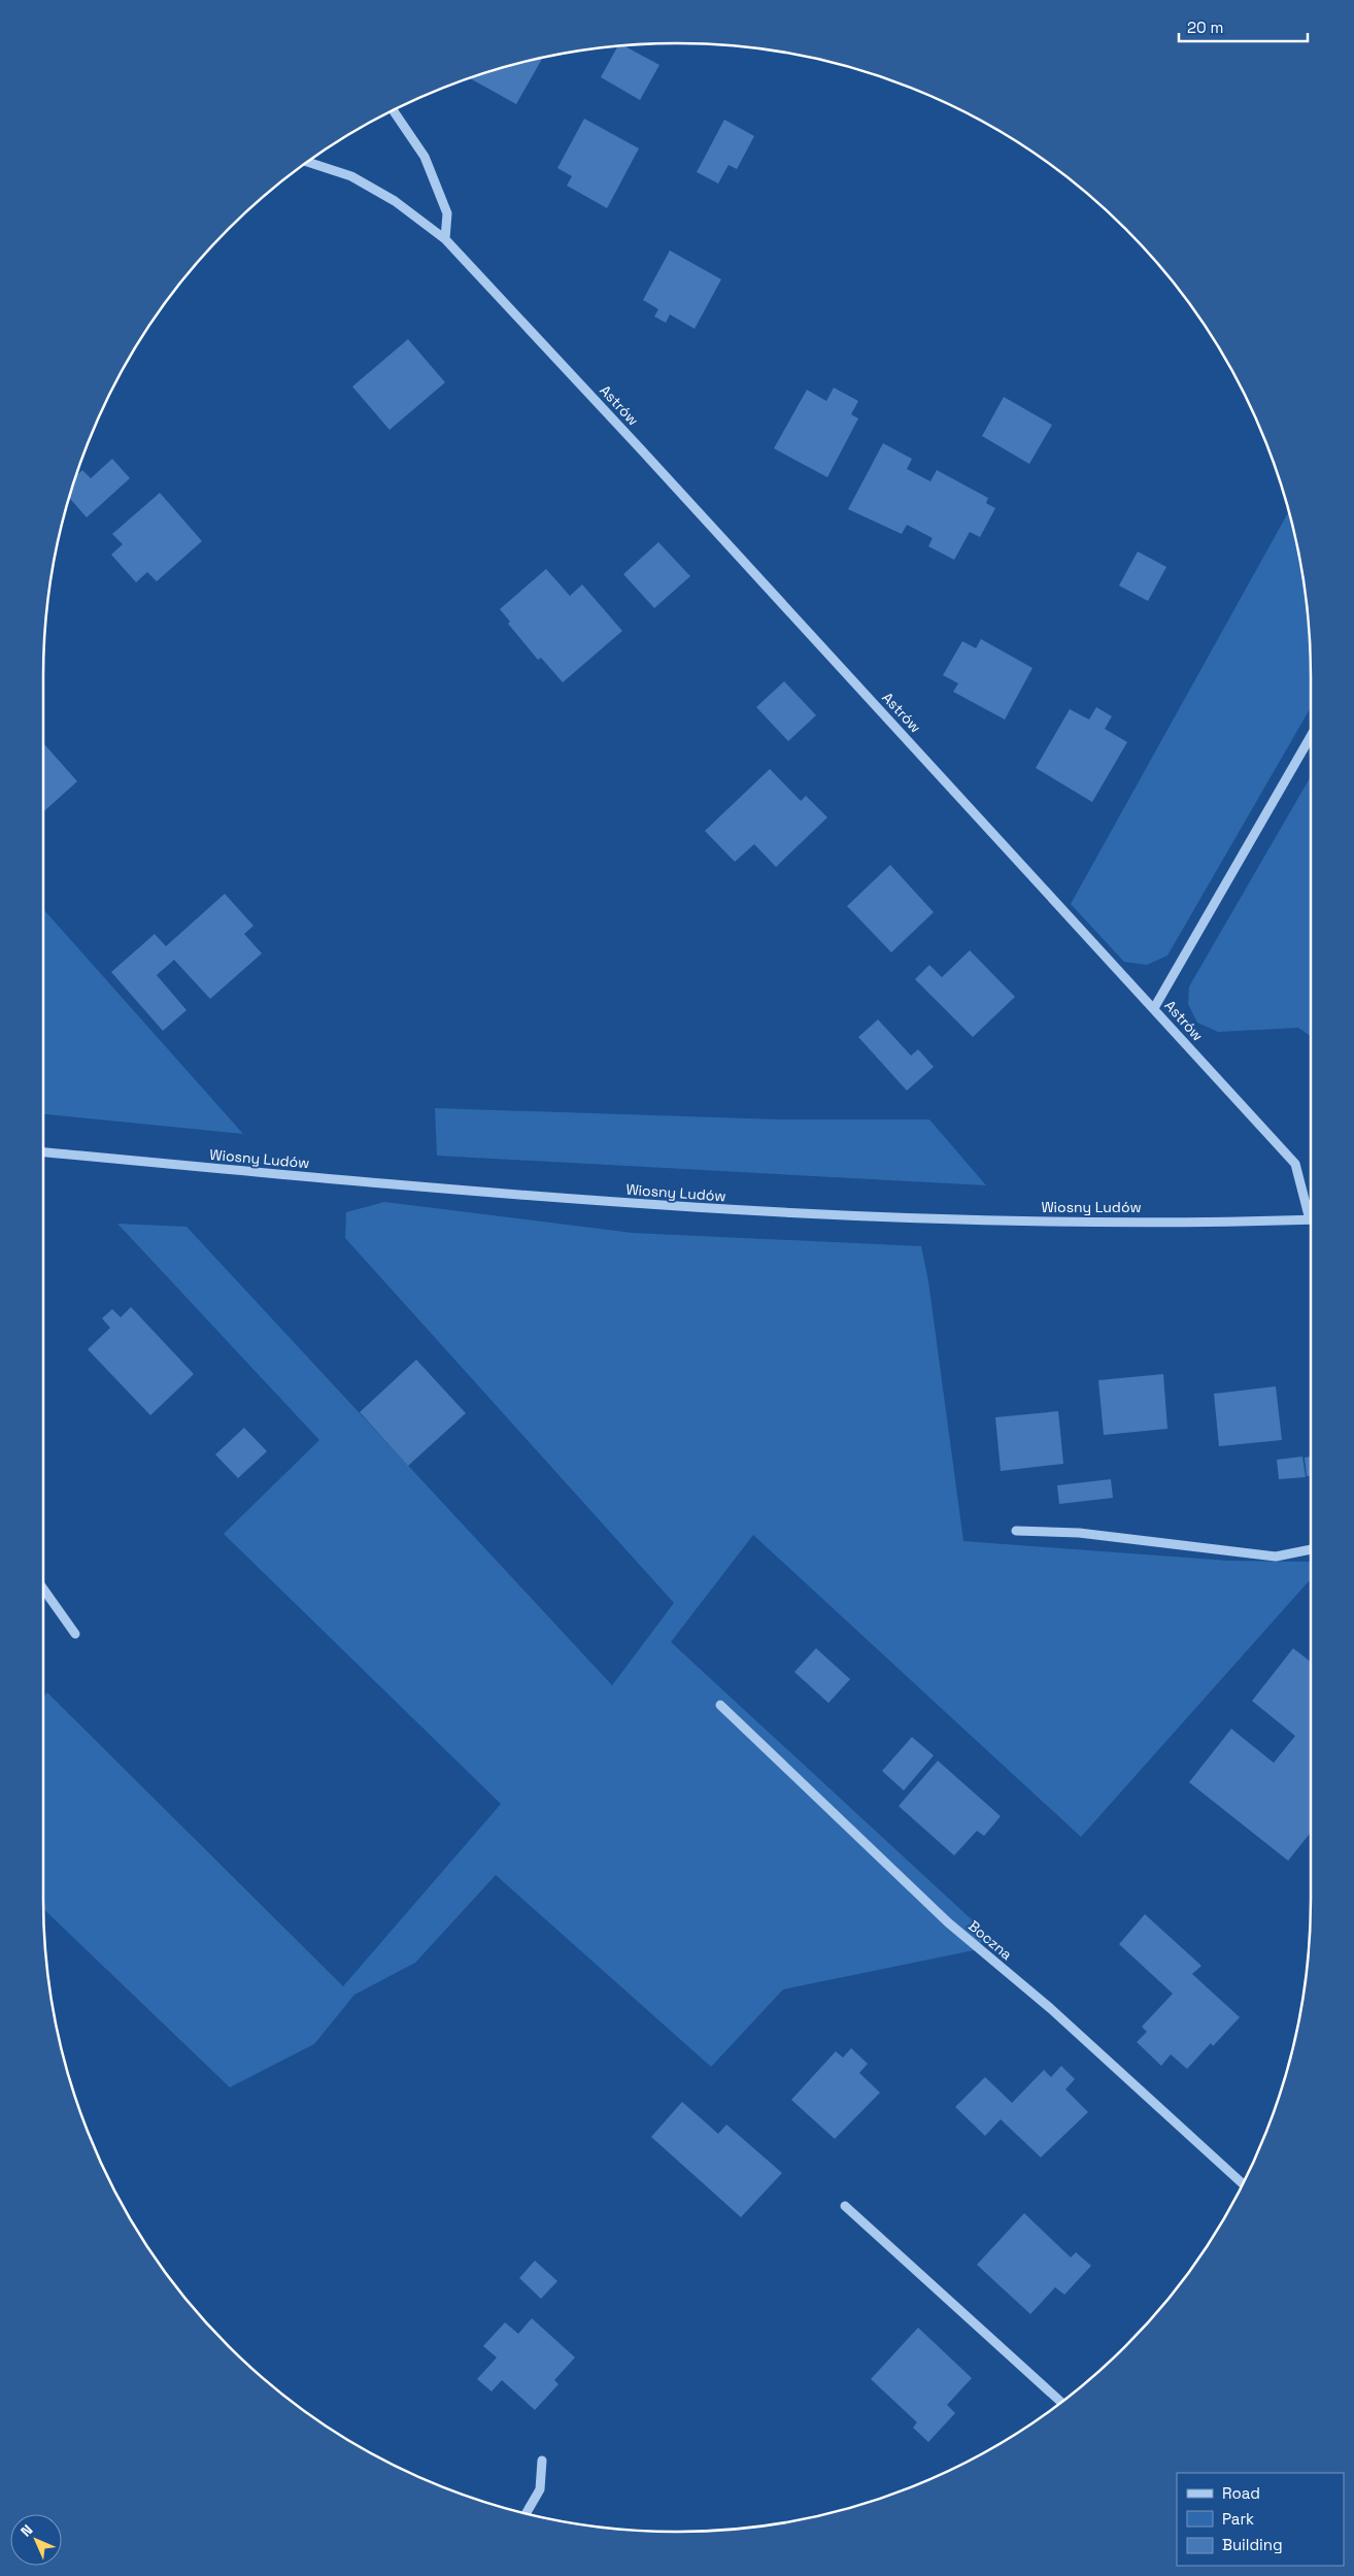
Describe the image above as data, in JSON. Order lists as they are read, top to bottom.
{
  "streets": {
    "street": ["Astrów", "Wiosny Ludów", "Boczna"]
  },
  "legend": ["Road", "Park", "Building"],
  "scale_bar": "20 m",
  "north": "top left"
}
